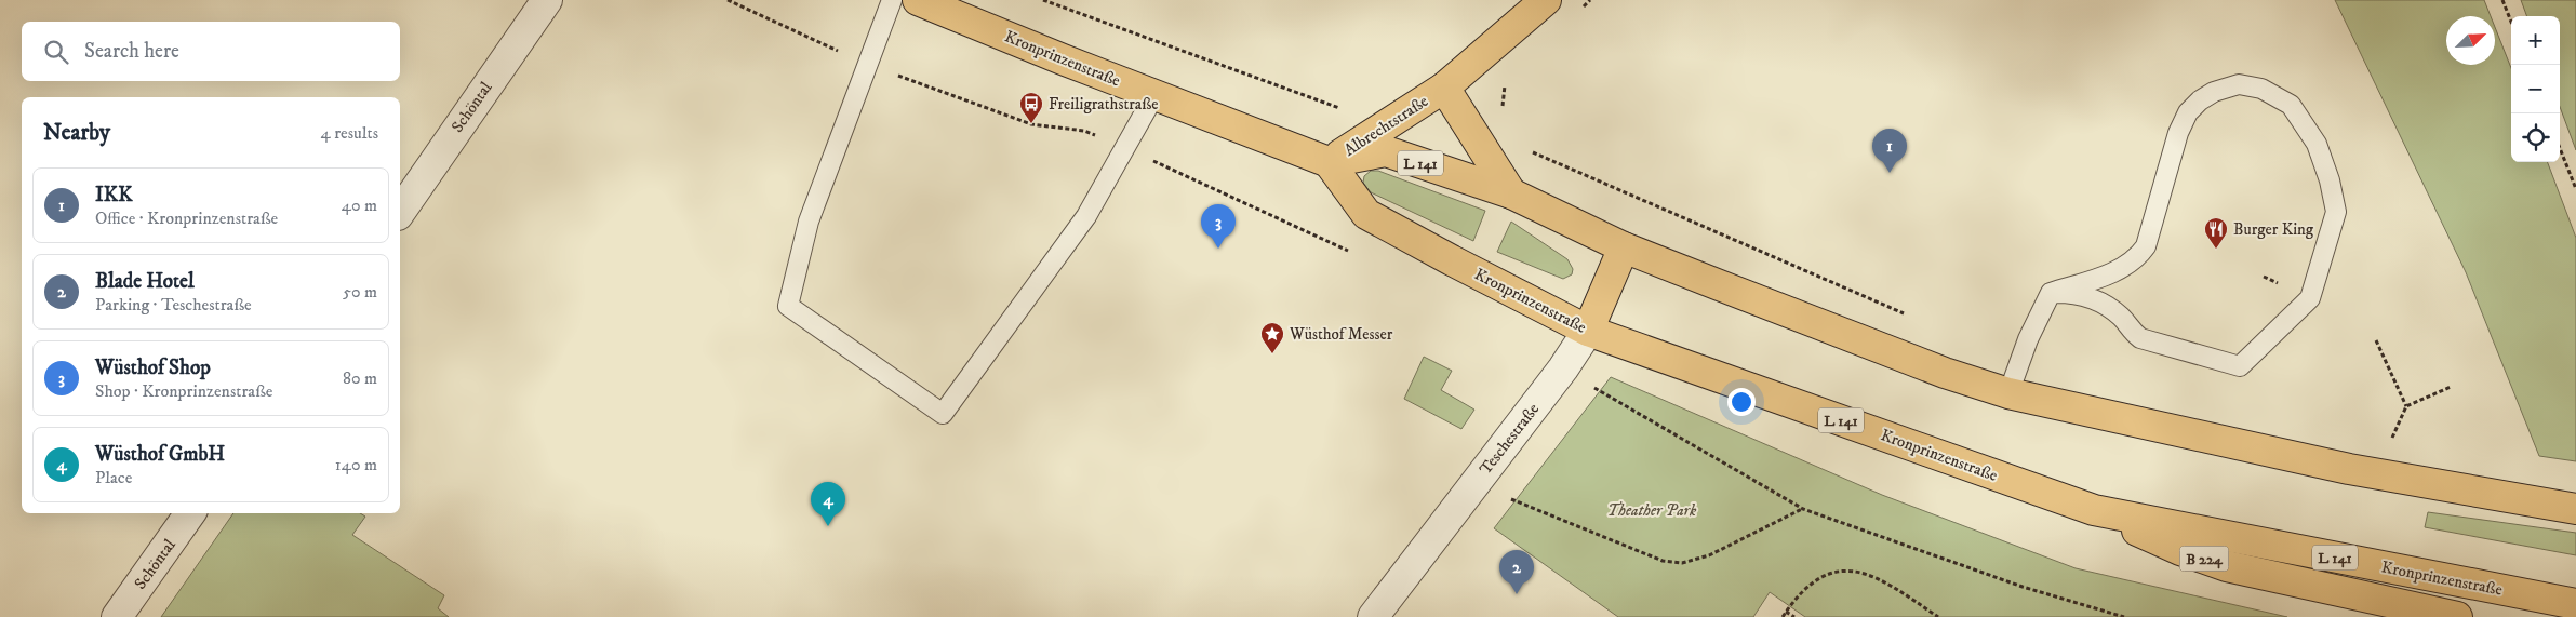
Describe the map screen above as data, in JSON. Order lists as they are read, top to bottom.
{
  "streets": {
    "main road": [
      "Kronprinzenstraße",
      "Albrechtstraße",
      "L 141",
      "Teschestraße",
      "B 224"
    ],
    "street": ["Schöntal"]
  },
  "crossings": [
    ["Kronprinzenstraße", "Albrechtstraße"],
    ["Kronprinzenstraße", "L 141"],
    ["Kronprinzenstraße", "Teschestraße"],
    ["Kronprinzenstraße", "B 224"],
    ["Albrechtstraße", "L 141"],
    ["L 141", "Teschestraße"]
  ],
  "parks": ["Theather Park"],
  "places": {
    "bus stop": ["Freiligrathstraße"],
    "restaurant": ["Burger King"],
    "place": ["Wüsthof Messer"]
  },
  "north": "top right",
  "page": {
    "map_buttons": ["+", "−"],
    "search": "Search here",
    "heading": ["Nearby", "4 results"],
    "pins": [
      "1",
      "3",
      "4",
      "2"
    ],
    "list": [
      {
        "mark": "1",
        "name": "IKK",
        "note": "Office · Kronprinzenstraße",
        "value": "40 m"
      },
      {
        "mark": "2",
        "name": "Blade Hotel",
        "note": "Parking · Teschestraße",
        "value": "50 m"
      },
      {
        "mark": "3",
        "name": "Wüsthof Shop",
        "note": "Shop · Kronprinzenstraße",
        "value": "80 m"
      },
      {
        "mark": "4",
        "name": "Wüsthof GmbH",
        "note": "Place",
        "value": "140 m"
      }
    ]
  }
}
